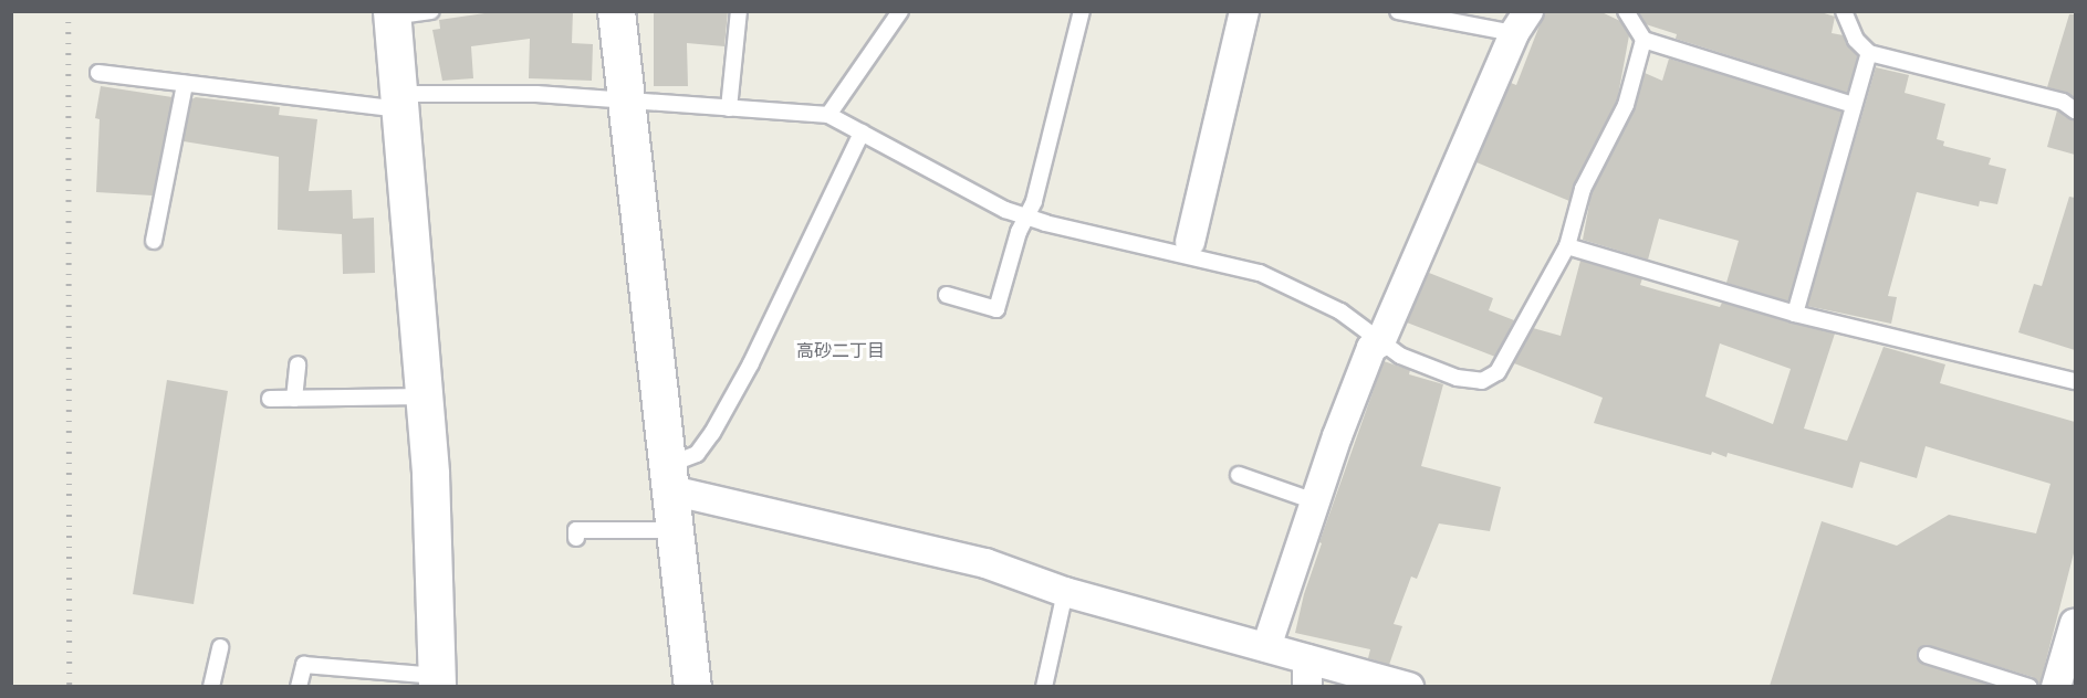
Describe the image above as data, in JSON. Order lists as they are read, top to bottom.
{
  "districts": ["高砂二丁目"]
}
